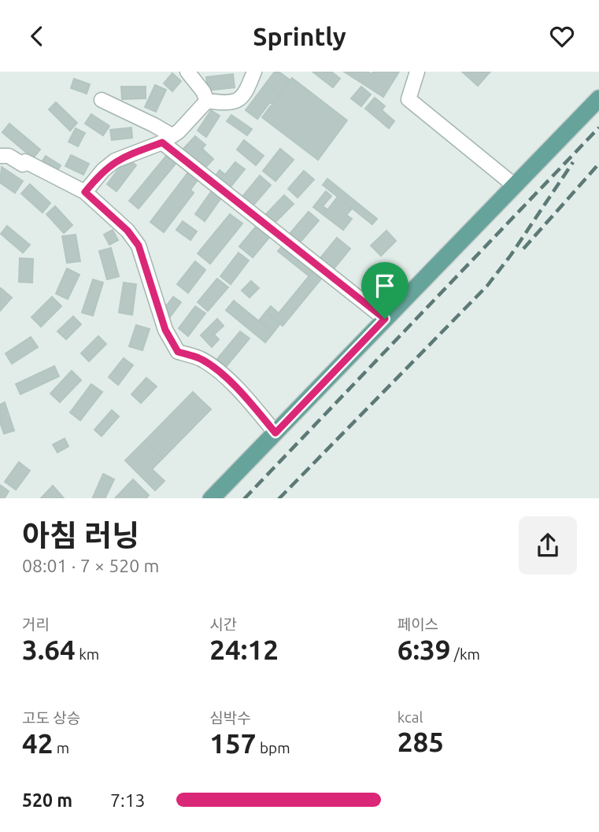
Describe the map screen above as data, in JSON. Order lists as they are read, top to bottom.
{
  "page": {
    "header": "Sprintly",
    "heading": ["아침 러닝", "08:01 · 7 × 520 m"],
    "stats": [
      ["거리", "3.64 km"],
      ["시간", "24:12"],
      ["페이스", "6:39 /km"],
      ["고도 상승", "42 m"],
      ["심박수", "157 bpm"],
      ["kcal", "285"]
    ],
    "list": [
      {
        "name": "520 m",
        "note": "7:13"
      }
    ]
  }
}
